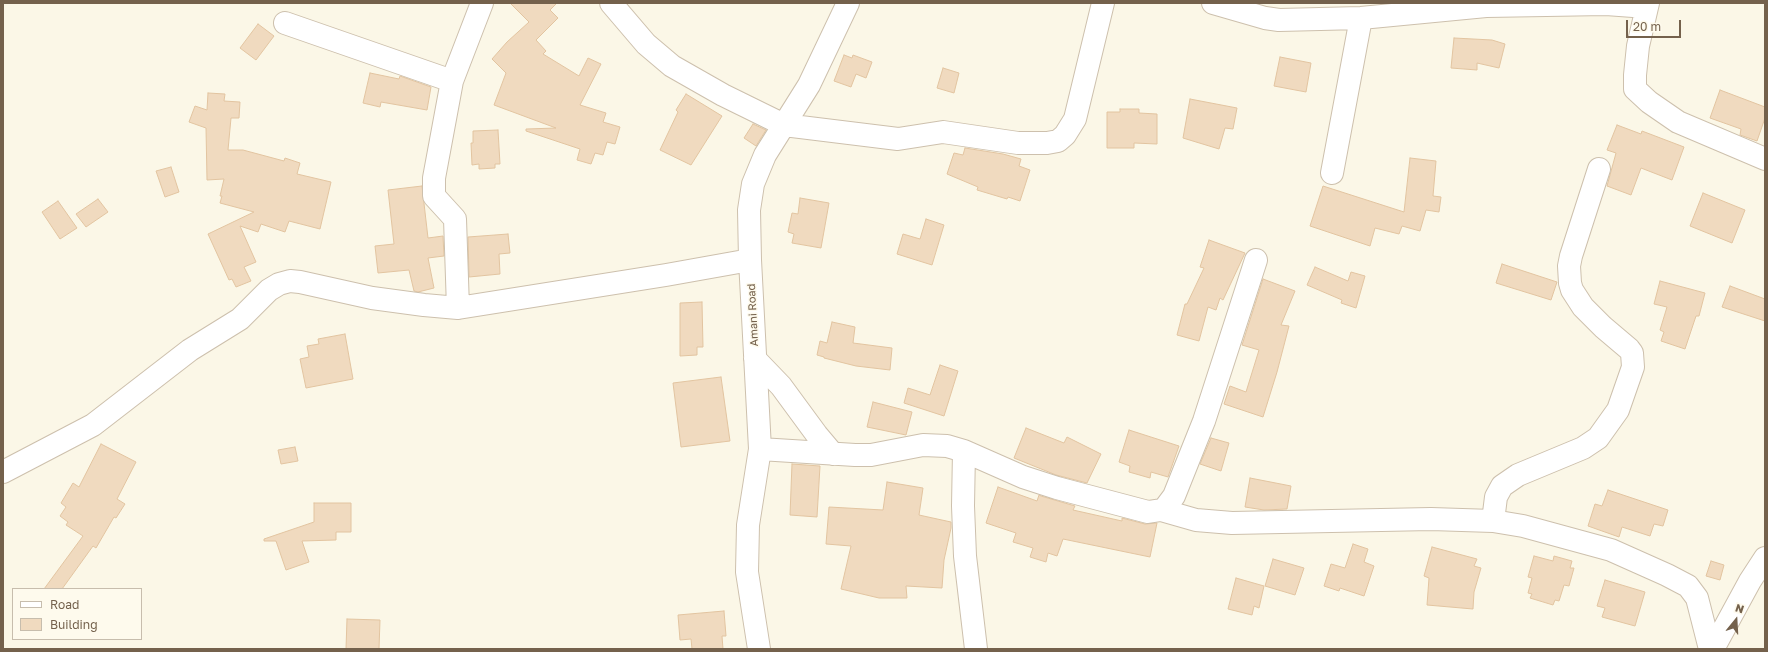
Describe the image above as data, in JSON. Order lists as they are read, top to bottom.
{
  "streets": {
    "street": ["Amani Road"]
  },
  "legend": ["Road", "Building"],
  "scale_bar": "20 m",
  "north": "top"
}
